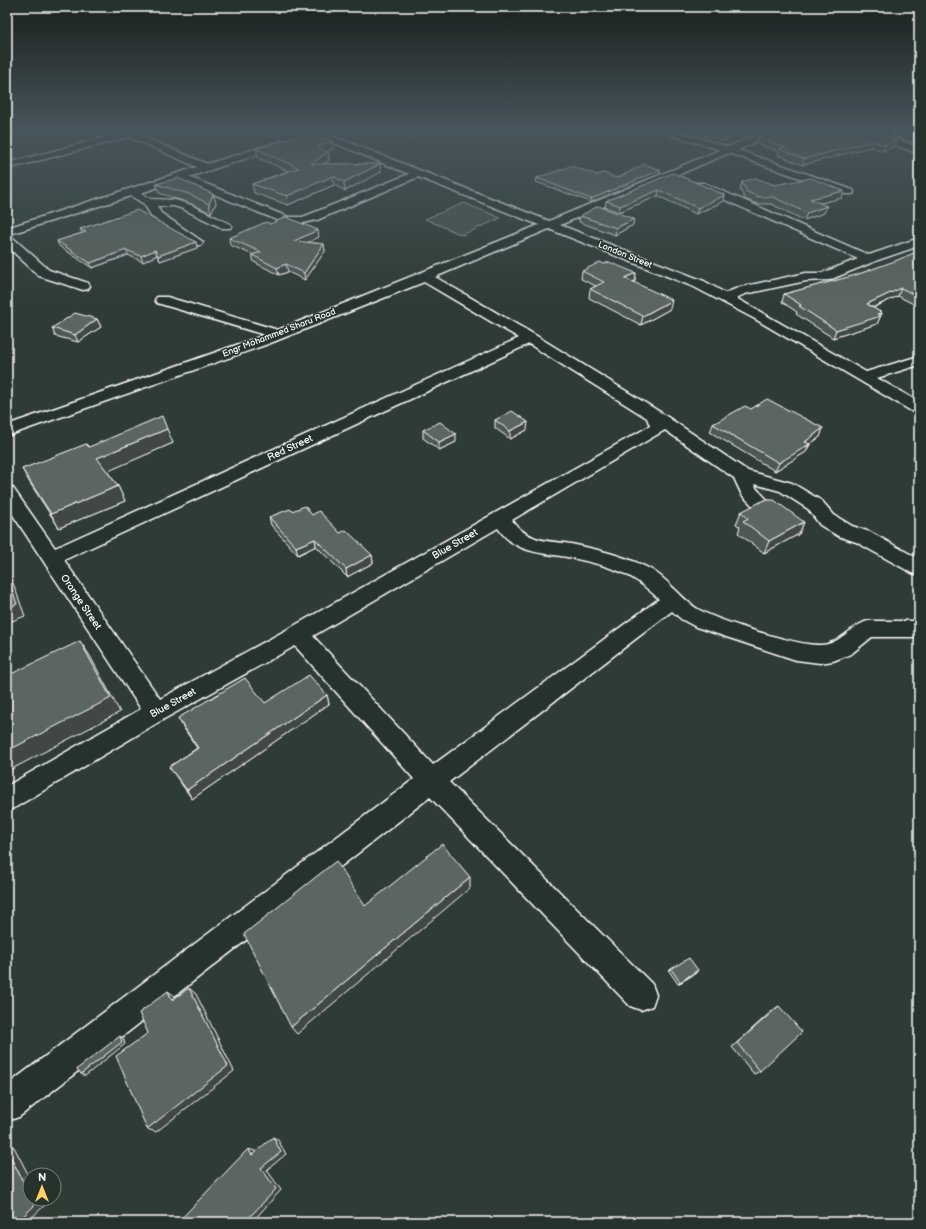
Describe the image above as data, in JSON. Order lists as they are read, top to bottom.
{
  "streets": {
    "street": [
      "London Street",
      "Engr Mohammed Sharu Road",
      "Red Street",
      "Blue Street",
      "Orange Street"
    ]
  },
  "crossings": [
    ["London Street", "Engr Mohammed Sharu Road"],
    ["Red Street", "Orange Street"],
    ["Blue Street", "Orange Street"]
  ],
  "north": "top"
}
